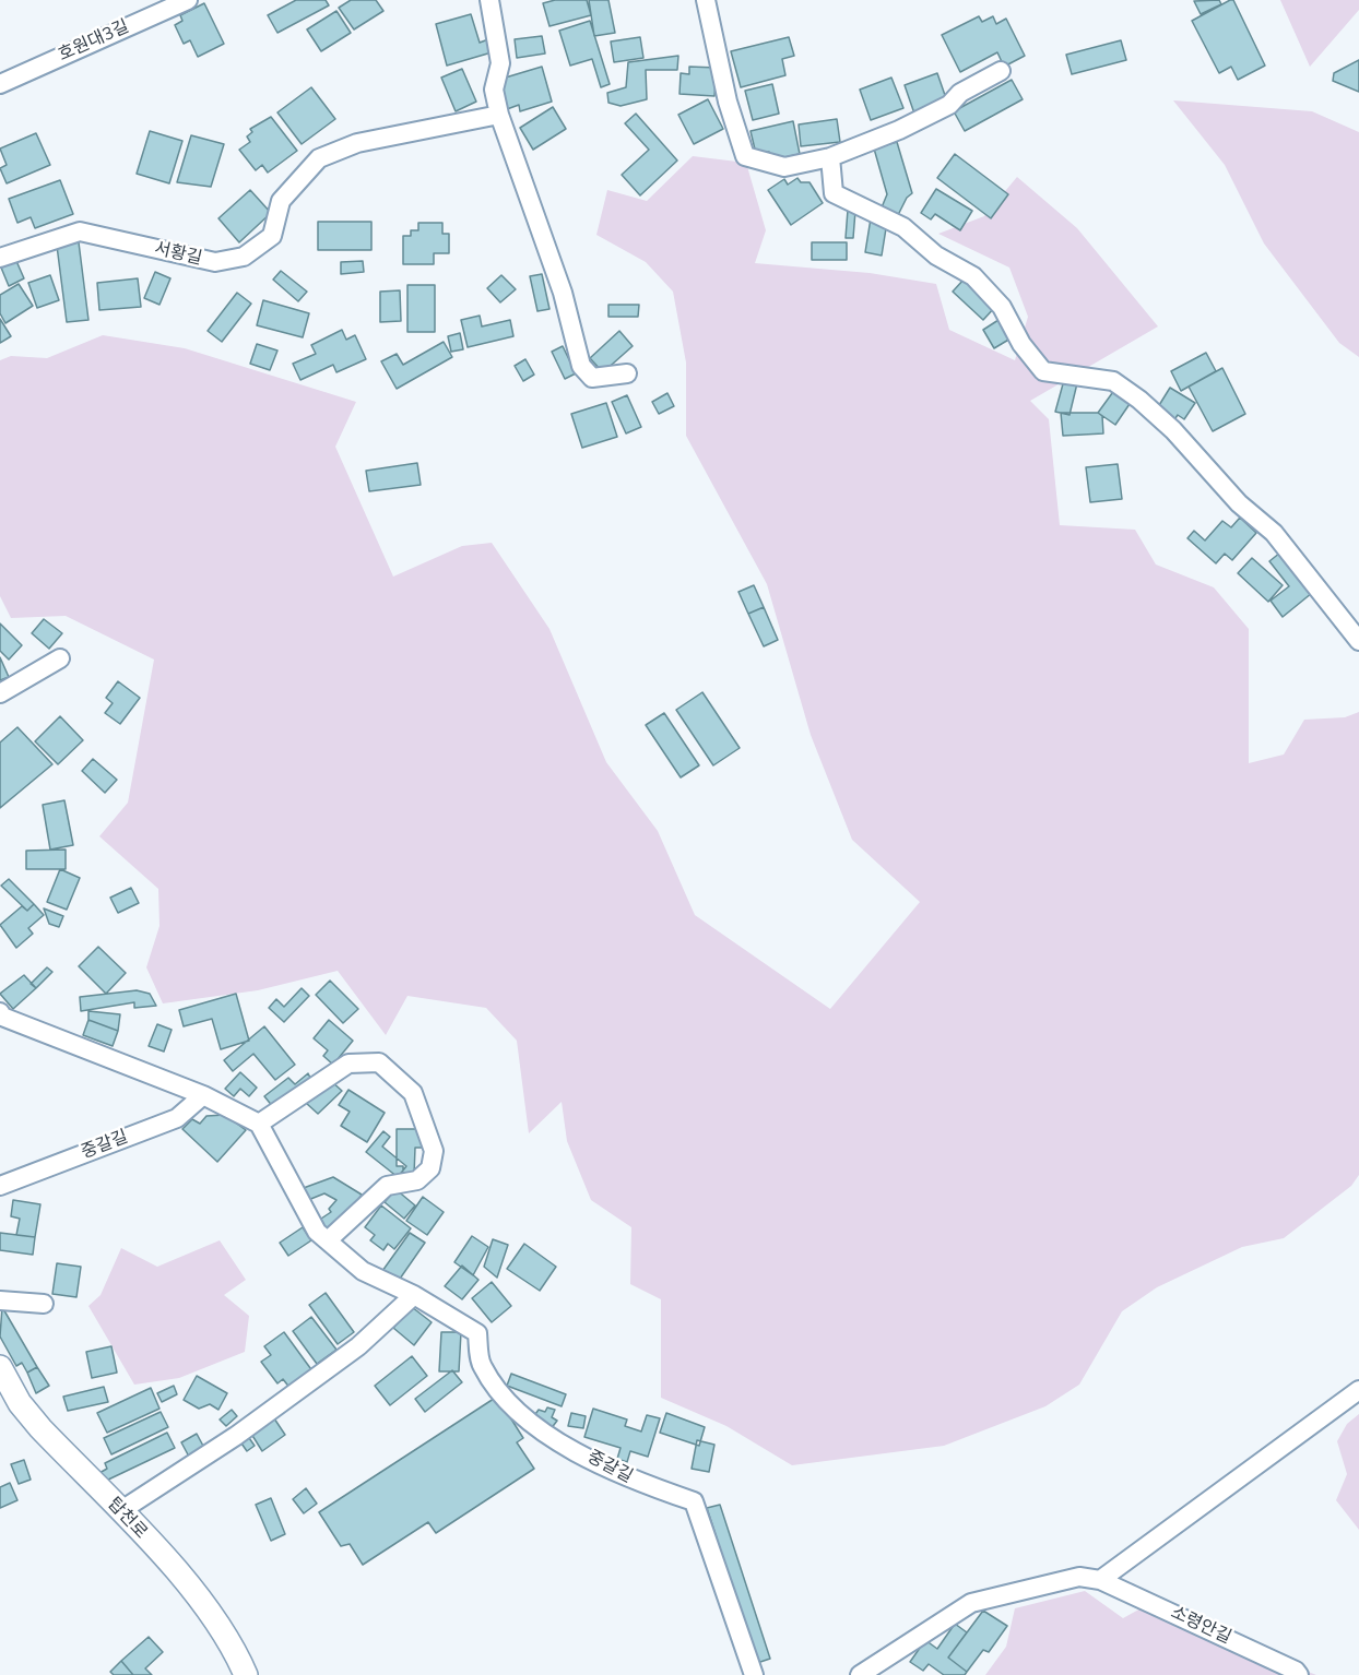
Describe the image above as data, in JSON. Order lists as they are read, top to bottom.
{
  "streets": {
    "main road": ["탑천로"],
    "street": [
      "호원대3길",
      "서황길",
      "중갈길",
      "소령안길"
    ]
  }
}
